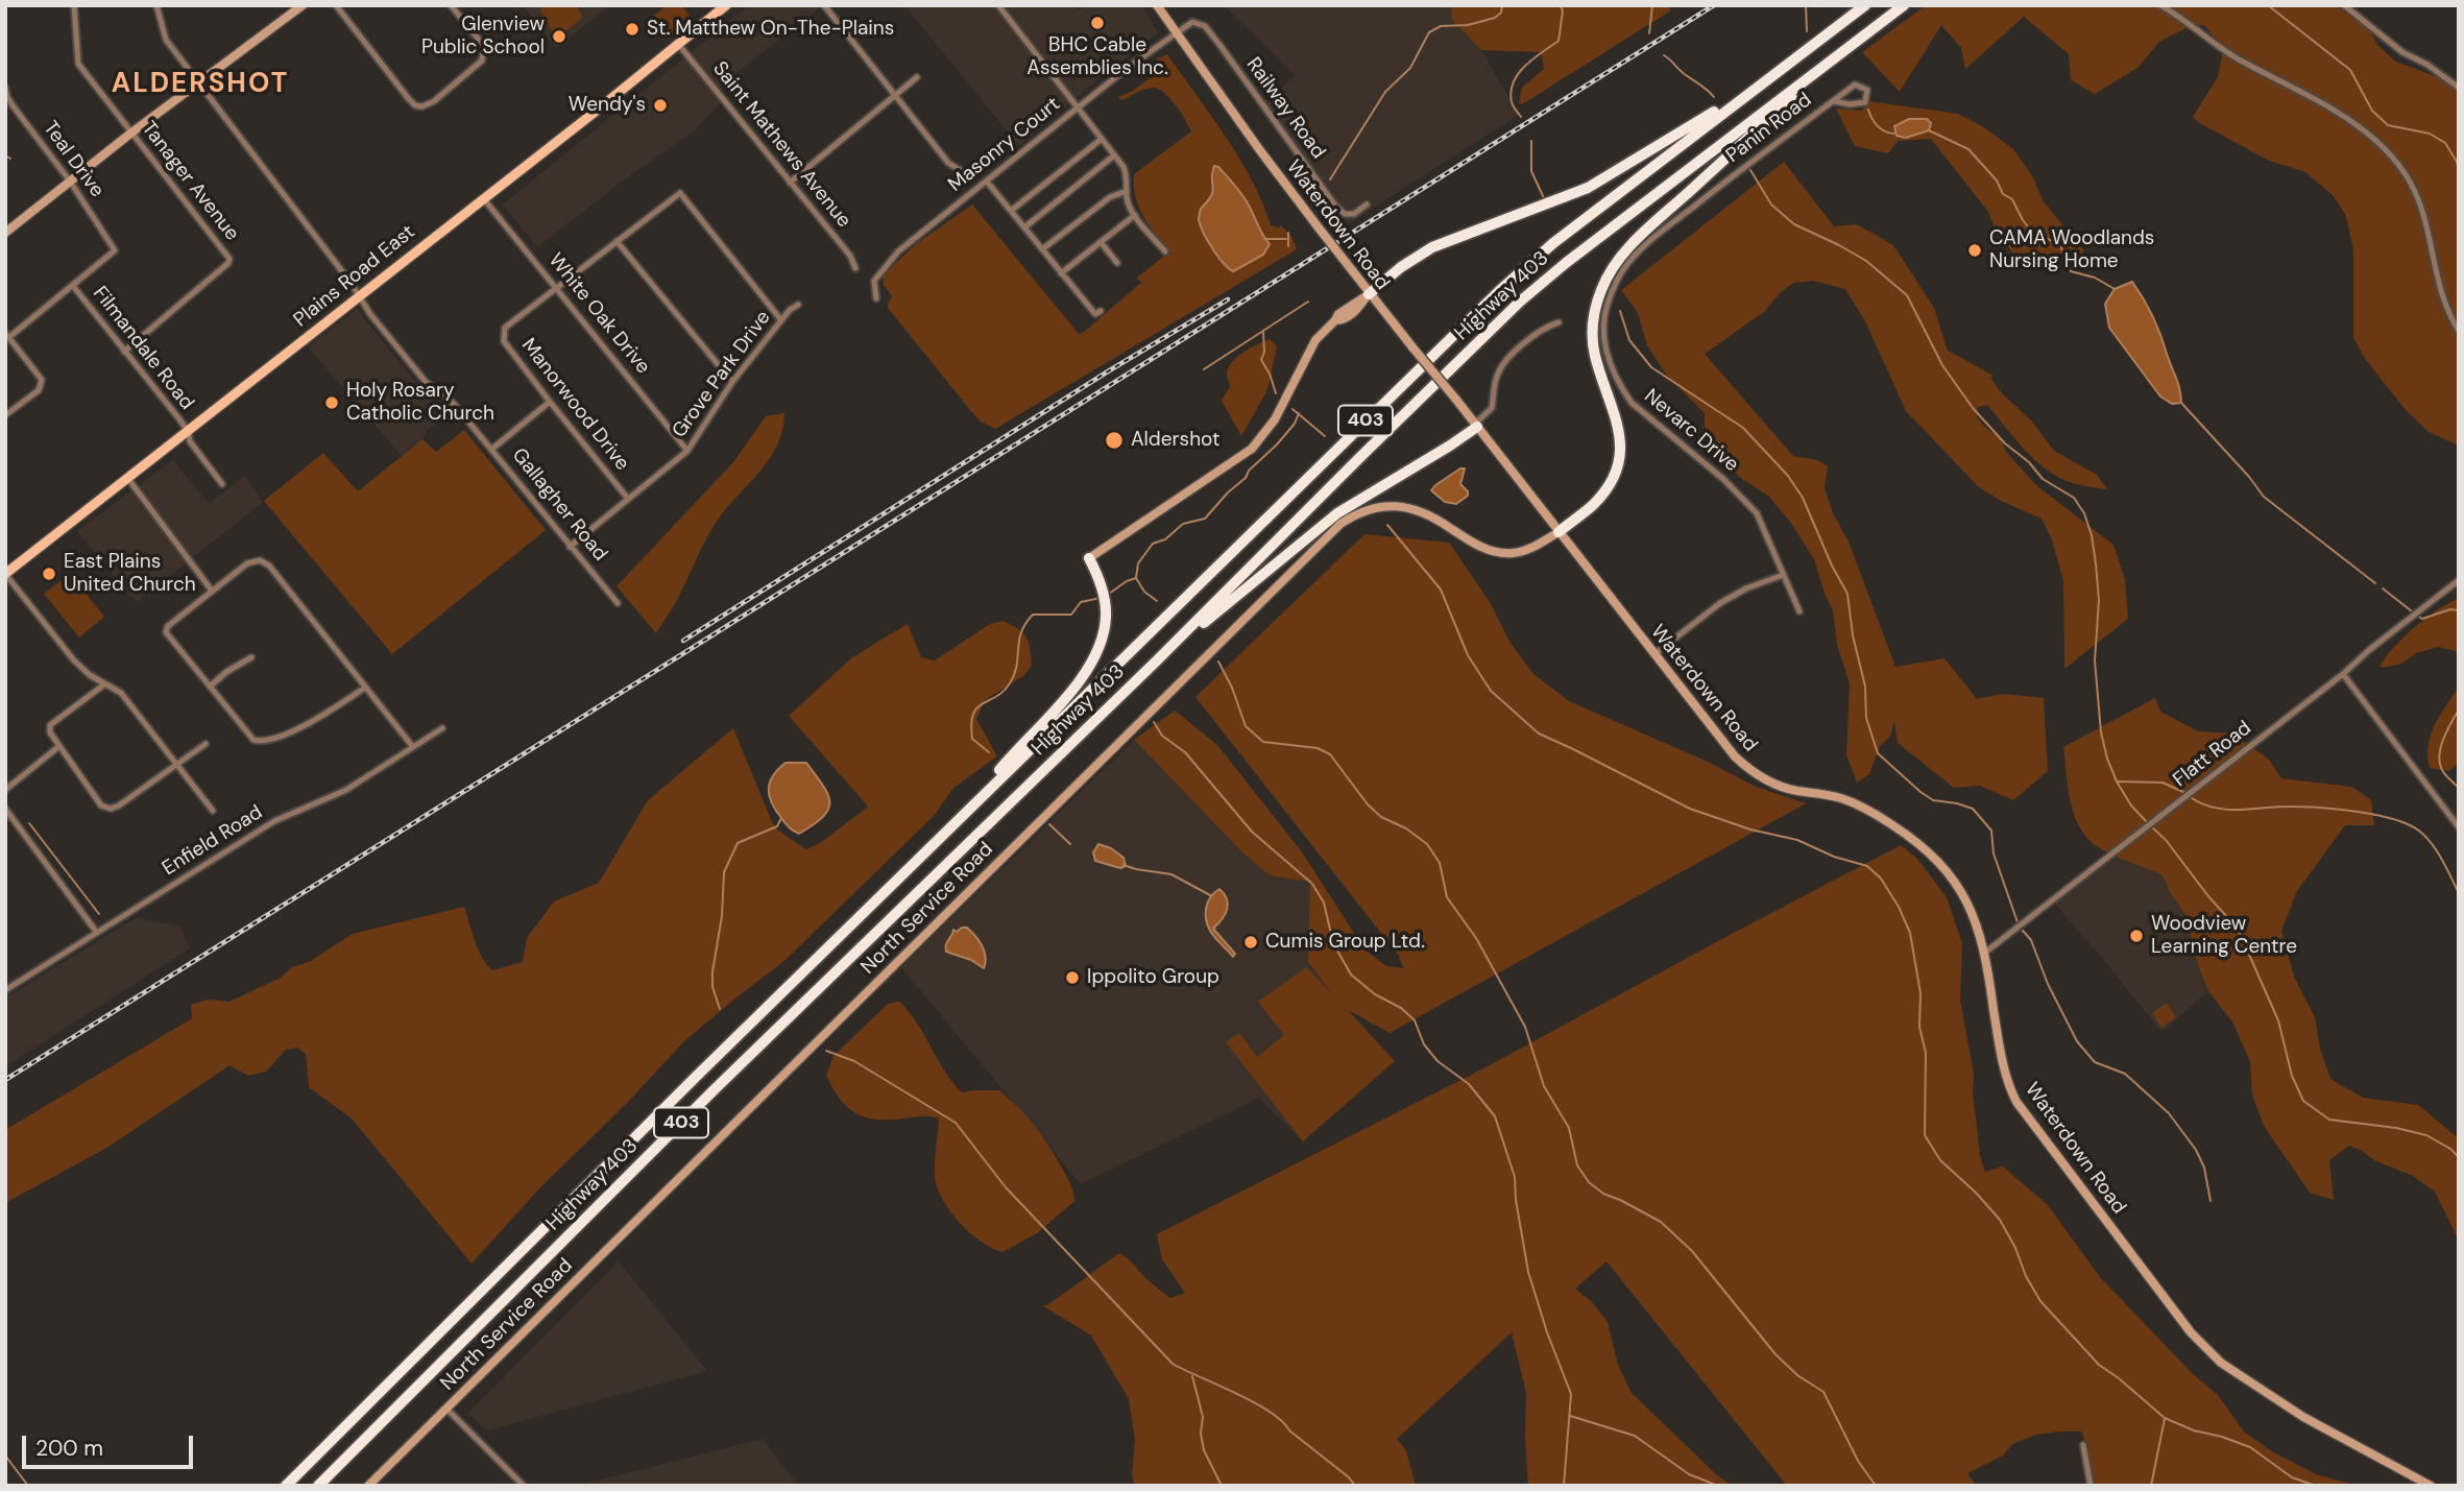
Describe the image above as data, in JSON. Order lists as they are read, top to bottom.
{
  "streets": {
    "highway": ["Highway 403", "403"],
    "main road": ["Plains Road East"],
    "street": [
      "Railway Road",
      "Panin Road",
      "Saint Mathews Avenue",
      "Masonry Court",
      "Teal Drive",
      "Tanager Avenue",
      "Waterdown Road",
      "White Oak Drive",
      "Filmandale Road",
      "Grove Park Drive",
      "Manorwood Drive",
      "Nevarc Drive",
      "Gallagher Road",
      "Flatt Road",
      "Enfield Road",
      "North Service Road"
    ]
  },
  "crossings": [
    ["Railway Road", "Masonry Court"],
    ["Railway Road", "Waterdown Road"],
    ["Panin Road", "Nevarc Drive"],
    ["Saint Mathews Avenue", "Plains Road East"],
    ["Masonry Court", "Waterdown Road"],
    ["Teal Drive", "Filmandale Road"],
    ["Tanager Avenue", "Filmandale Road"],
    ["Waterdown Road", "Flatt Road"],
    ["Waterdown Road", "North Service Road"],
    ["Plains Road East", "White Oak Drive"],
    ["Plains Road East", "Filmandale Road"],
    ["Plains Road East", "Gallagher Road"],
    ["White Oak Drive", "Grove Park Drive"],
    ["White Oak Drive", "Manorwood Drive"],
    ["Grove Park Drive", "Manorwood Drive"],
    ["Grove Park Drive", "Gallagher Road"]
  ],
  "districts": ["ALDERSHOT"],
  "places": [
    "BHC Cable Assemblies Inc.",
    "St. Matthew On-The-Plains",
    "Glenview Public School",
    "Wendy's",
    "CAMA Woodlands Nursing Home",
    "Holy Rosary Catholic Church",
    "Aldershot",
    "East Plains United Church",
    "Woodview Learning Centre",
    "Cumis Group Ltd.",
    "Ippolito Group"
  ],
  "scale_bar": "200 m"
}
